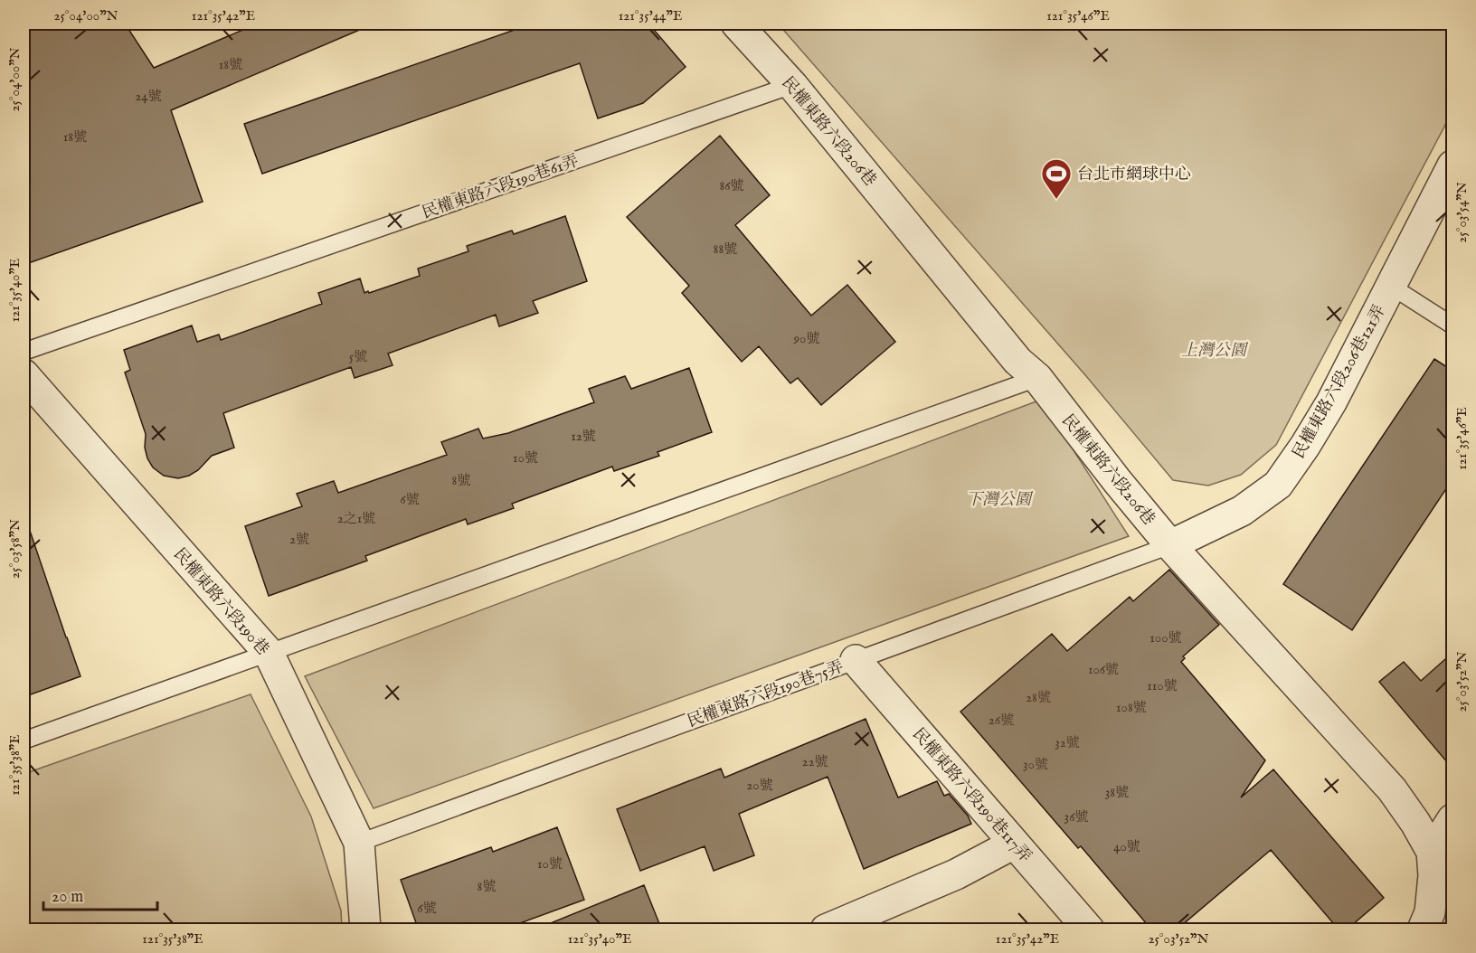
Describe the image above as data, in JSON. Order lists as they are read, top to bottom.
{
  "streets": {
    "street": [
      "民權東路六段206巷",
      "民權東路六段206巷121弄",
      "民權東路六段190巷",
      "民權東路六段190巷117弄"
    ],
    "lane": ["民權東路六段190巷61弄", "民權東路六段190巷75弄"]
  },
  "crossings": [
    ["民權東路六段206巷", "民權東路六段190巷61弄"],
    ["民權東路六段206巷", "民權東路六段206巷121弄"],
    ["民權東路六段206巷", "民權東路六段190巷75弄"],
    ["民權東路六段206巷121弄", "民權東路六段190巷75弄"],
    ["民權東路六段190巷", "民權東路六段190巷75弄"],
    ["民權東路六段190巷75弄", "民權東路六段190巷117弄"]
  ],
  "parks": ["上灣公園", "下灣公園"],
  "places": {
    "sports": ["台北市網球中心"]
  },
  "house_numbers": [
    "18號",
    "24號",
    "18號",
    "86號",
    "88號",
    "90號",
    "5號",
    "12號",
    "10號",
    "8號",
    "6號",
    "2之1號",
    "2號",
    "100號",
    "106號",
    "110號",
    "28號",
    "108號",
    "26號",
    "32號",
    "22號",
    "30號",
    "20號",
    "38號",
    "36號",
    "40號",
    "10號",
    "8號",
    "6號"
  ],
  "scale_bar": "20 m",
  "coordinates": [
    "25°04'00\"N",
    "121°35'42\"E",
    "121°35'44\"E",
    "121°35'46\"E",
    "25°03'54\"N",
    "121°35'40\"E",
    "25°03'58\"N",
    "25°03'52\"N",
    "121°35'38\"E"
  ]
}
